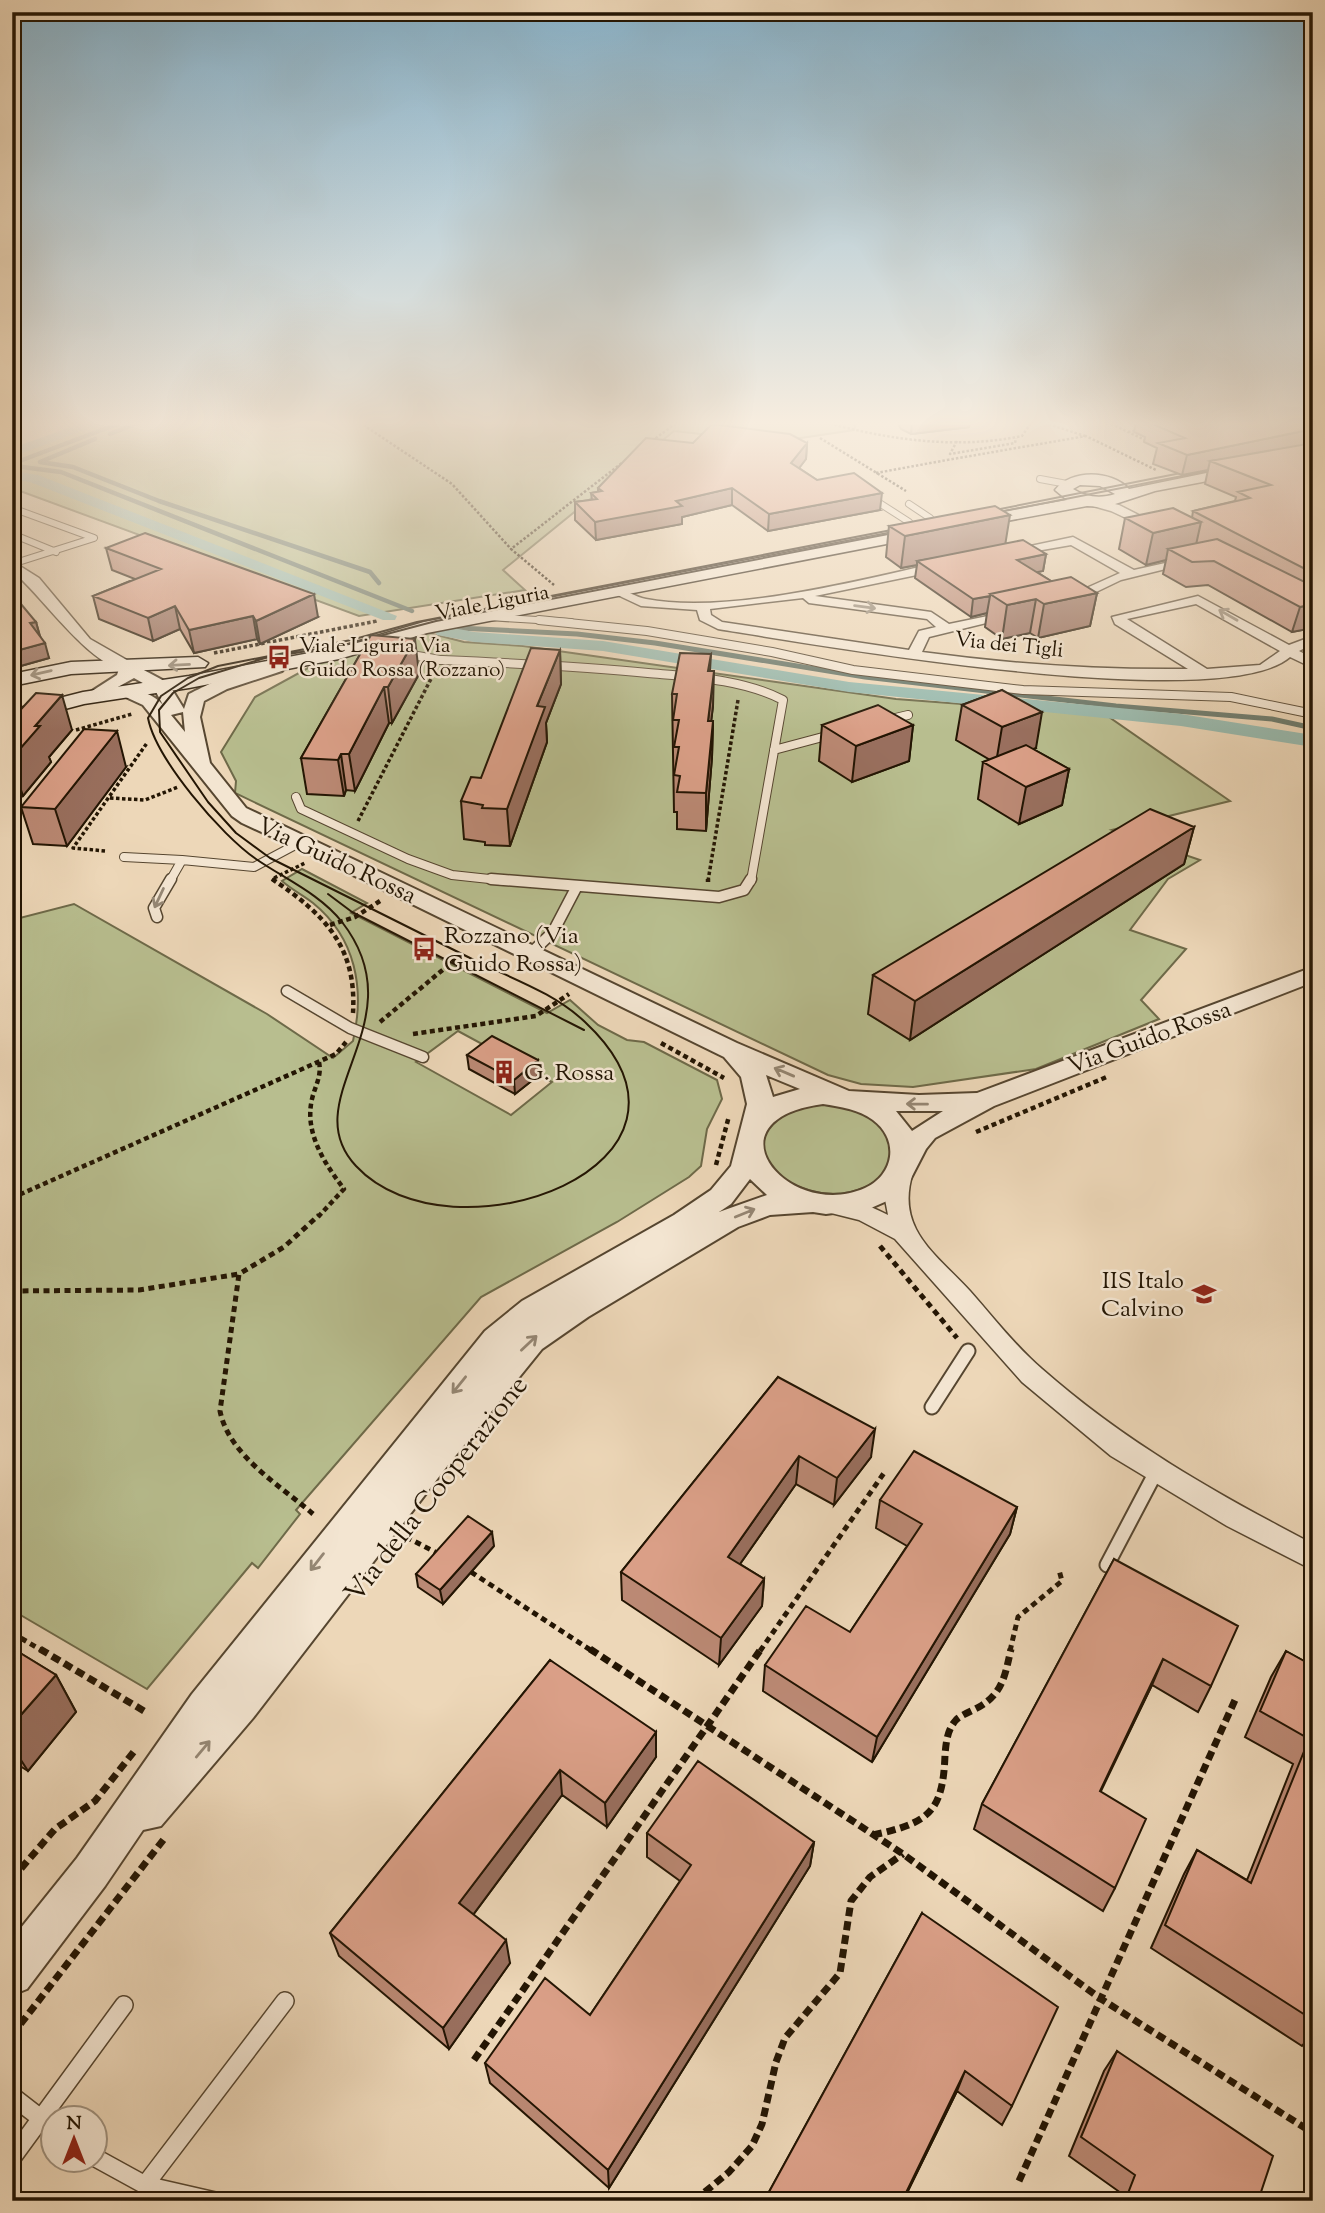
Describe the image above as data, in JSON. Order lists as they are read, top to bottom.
{
  "streets": {
    "main road": ["Viale Liguria"],
    "street": ["Via dei Tigli", "Via Guido Rossa", "Via della Cooperazione"]
  },
  "crossings": [
    ["Viale Liguria", "Via dei Tigli"],
    ["Viale Liguria", "Via Guido Rossa"],
    ["Via Guido Rossa", "Via della Cooperazione"]
  ],
  "places": {
    "bus stop": ["Viale Liguria Via Guido Rossa (Rozzano)", "Rozzano (Via Guido Rossa)"],
    "building": ["G. Rossa"],
    "school or university": ["IIS Italo Calvino"]
  },
  "north": "top"
}
